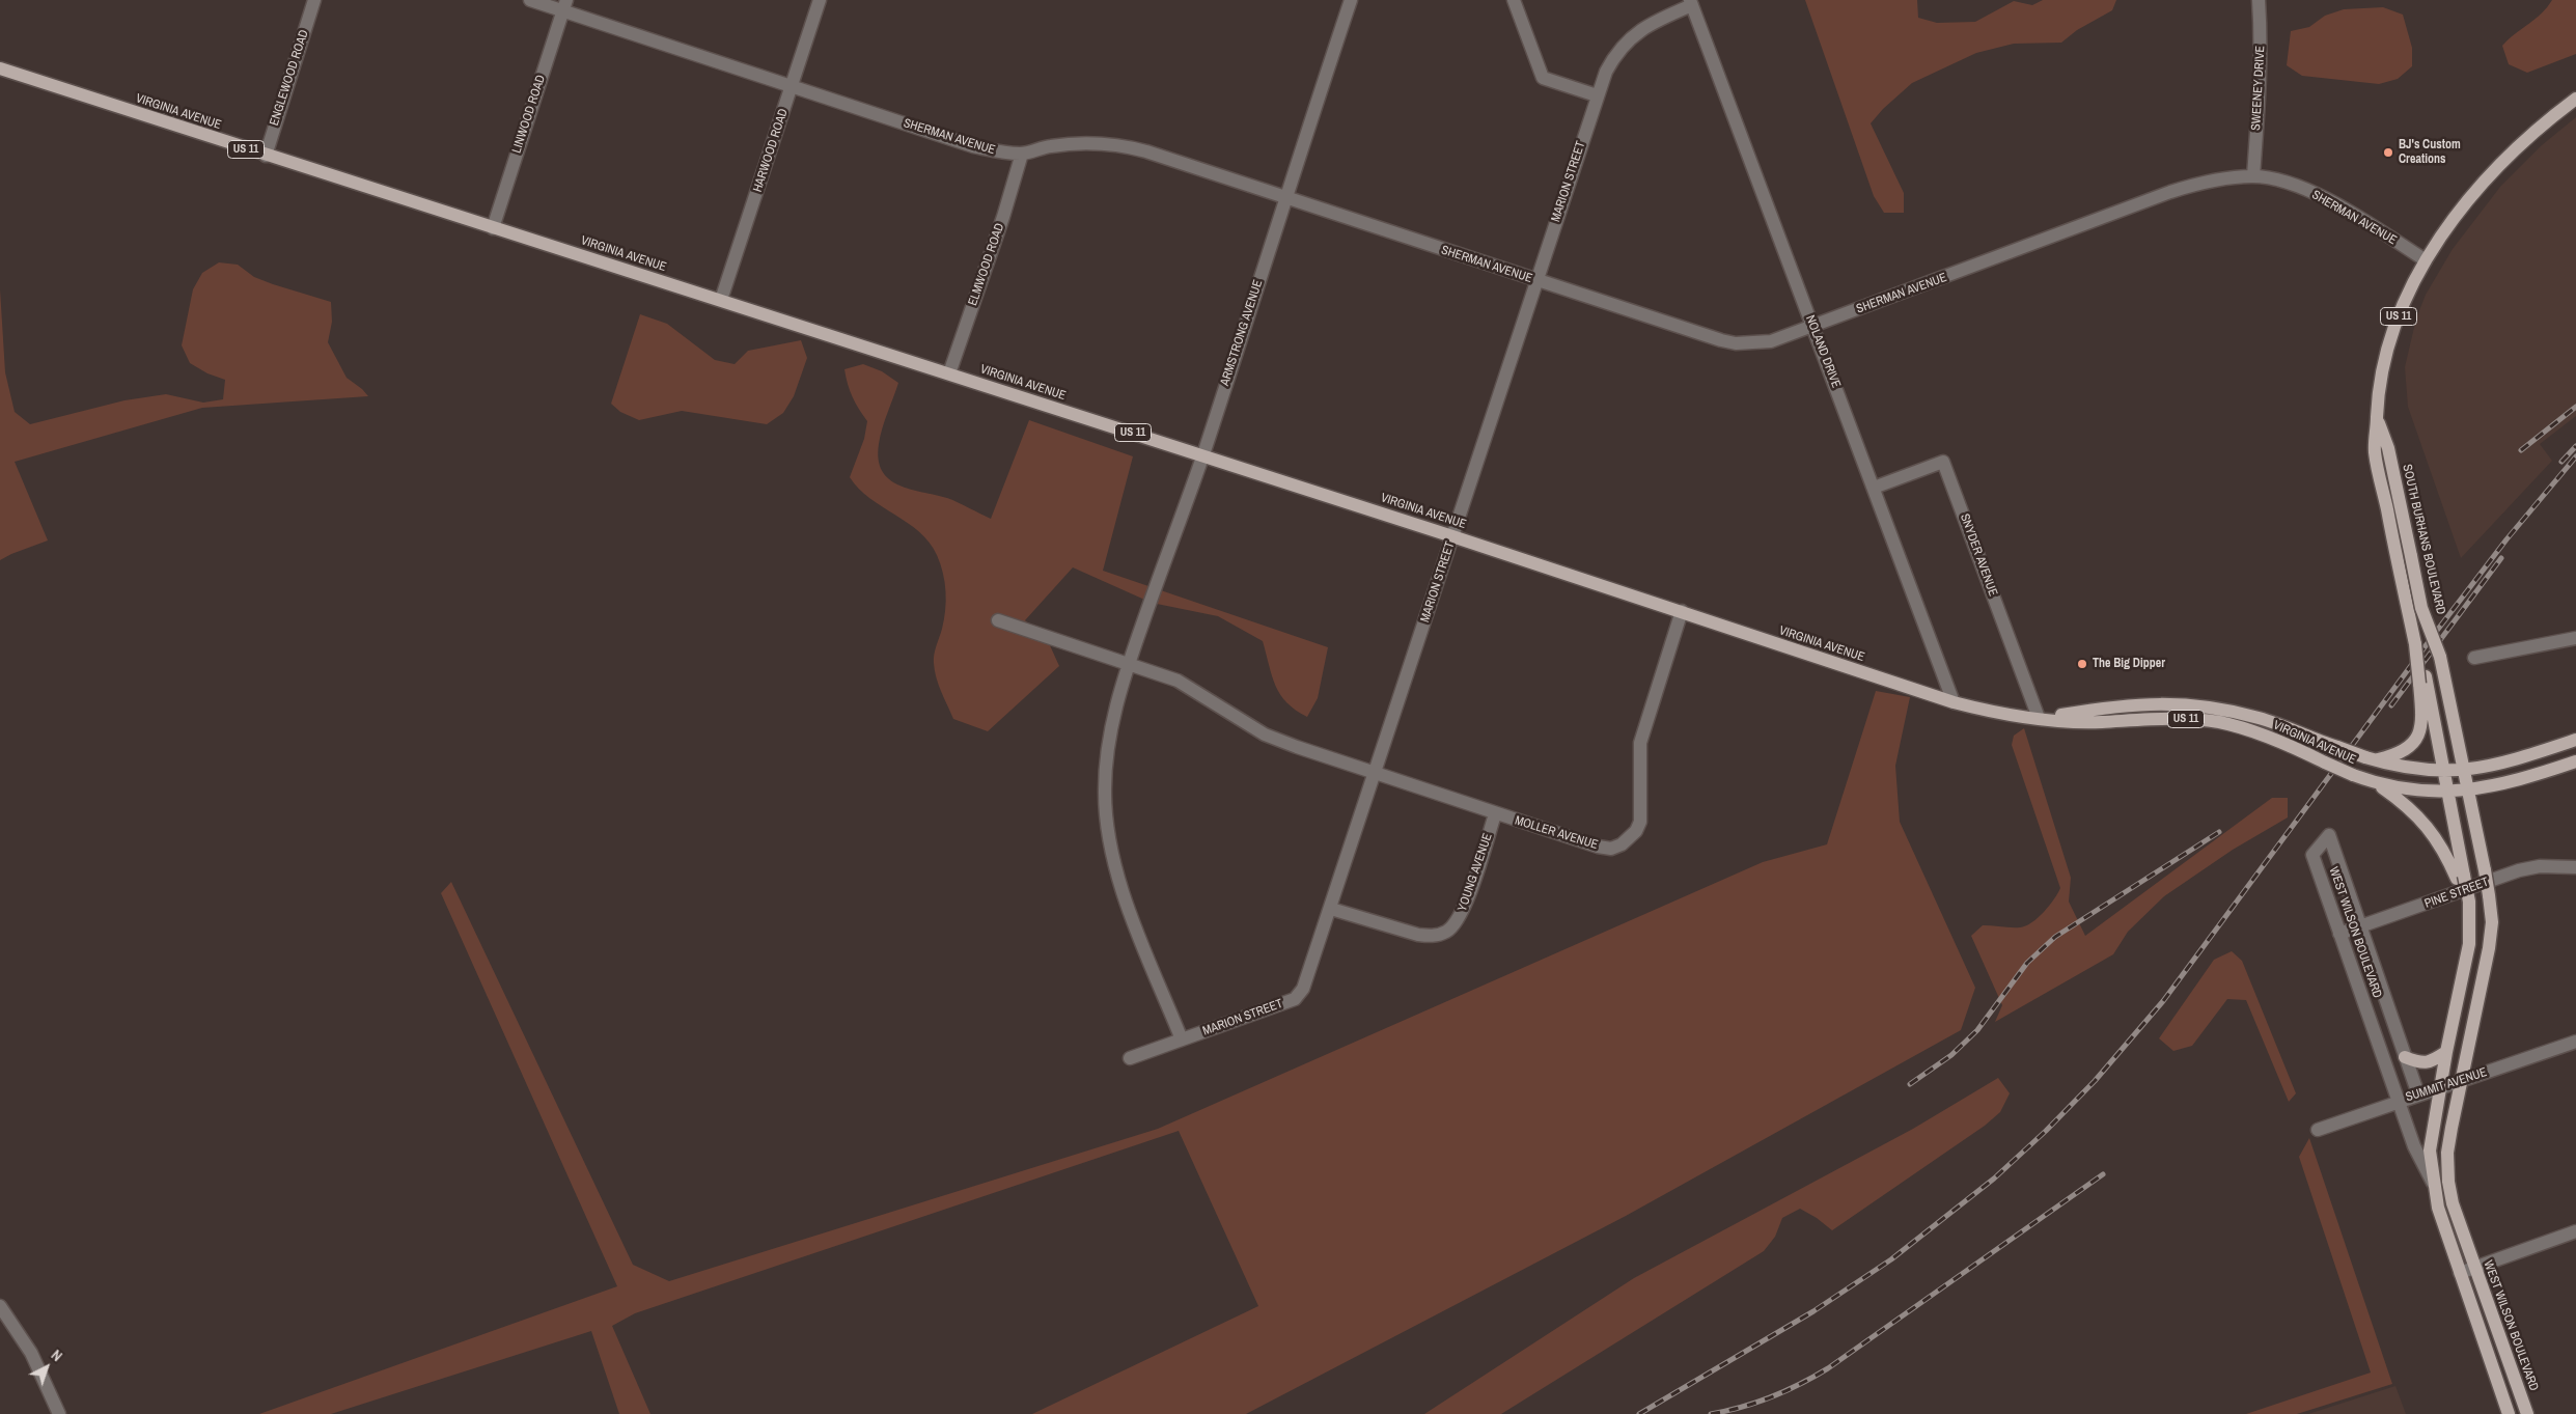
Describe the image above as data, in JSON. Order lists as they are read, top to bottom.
{
  "streets": {
    "main road": [
      "VIRGINIA AVENUE",
      "US 11",
      "SOUTH BURHANS BOULEVARD",
      "WEST WILSON BOULEVARD"
    ],
    "street": [
      "ENGLEWOOD ROAD",
      "SWEENEY DRIVE",
      "LINWOOD ROAD",
      "SHERMAN AVENUE",
      "HARWOOD ROAD",
      "MARION STREET",
      "ELMWOOD ROAD",
      "ARMSTRONG AVENUE",
      "NOLAND DRIVE",
      "SNYDER AVENUE",
      "MOLLER AVENUE",
      "YOUNG AVENUE",
      "PINE STREET",
      "SUMMIT AVENUE"
    ]
  },
  "crossings": [
    ["ENGLEWOOD ROAD", "VIRGINIA AVENUE"],
    ["SWEENEY DRIVE", "SHERMAN AVENUE"],
    ["VIRGINIA AVENUE", "LINWOOD ROAD"],
    ["VIRGINIA AVENUE", "HARWOOD ROAD"],
    ["VIRGINIA AVENUE", "MARION STREET"],
    ["VIRGINIA AVENUE", "ELMWOOD ROAD"],
    ["VIRGINIA AVENUE", "ARMSTRONG AVENUE"],
    ["VIRGINIA AVENUE", "NOLAND DRIVE"],
    ["VIRGINIA AVENUE", "SOUTH BURHANS BOULEVARD"],
    ["VIRGINIA AVENUE", "SNYDER AVENUE"],
    ["VIRGINIA AVENUE", "MOLLER AVENUE"],
    ["VIRGINIA AVENUE", "WEST WILSON BOULEVARD"],
    ["LINWOOD ROAD", "SHERMAN AVENUE"],
    ["SHERMAN AVENUE", "HARWOOD ROAD"],
    ["SHERMAN AVENUE", "MARION STREET"],
    ["SHERMAN AVENUE", "ELMWOOD ROAD"],
    ["SHERMAN AVENUE", "ARMSTRONG AVENUE"],
    ["SHERMAN AVENUE", "NOLAND DRIVE"],
    ["SHERMAN AVENUE", "SOUTH BURHANS BOULEVARD"],
    ["MARION STREET", "ARMSTRONG AVENUE"],
    ["MARION STREET", "NOLAND DRIVE"],
    ["MARION STREET", "MOLLER AVENUE"],
    ["MARION STREET", "YOUNG AVENUE"],
    ["ARMSTRONG AVENUE", "MOLLER AVENUE"],
    ["NOLAND DRIVE", "SNYDER AVENUE"],
    ["SOUTH BURHANS BOULEVARD", "WEST WILSON BOULEVARD"],
    ["MOLLER AVENUE", "YOUNG AVENUE"],
    ["PINE STREET", "WEST WILSON BOULEVARD"],
    ["WEST WILSON BOULEVARD", "SUMMIT AVENUE"]
  ],
  "places": ["BJ's Custom Creations", "The Big Dipper"],
  "north": "top right"
}
